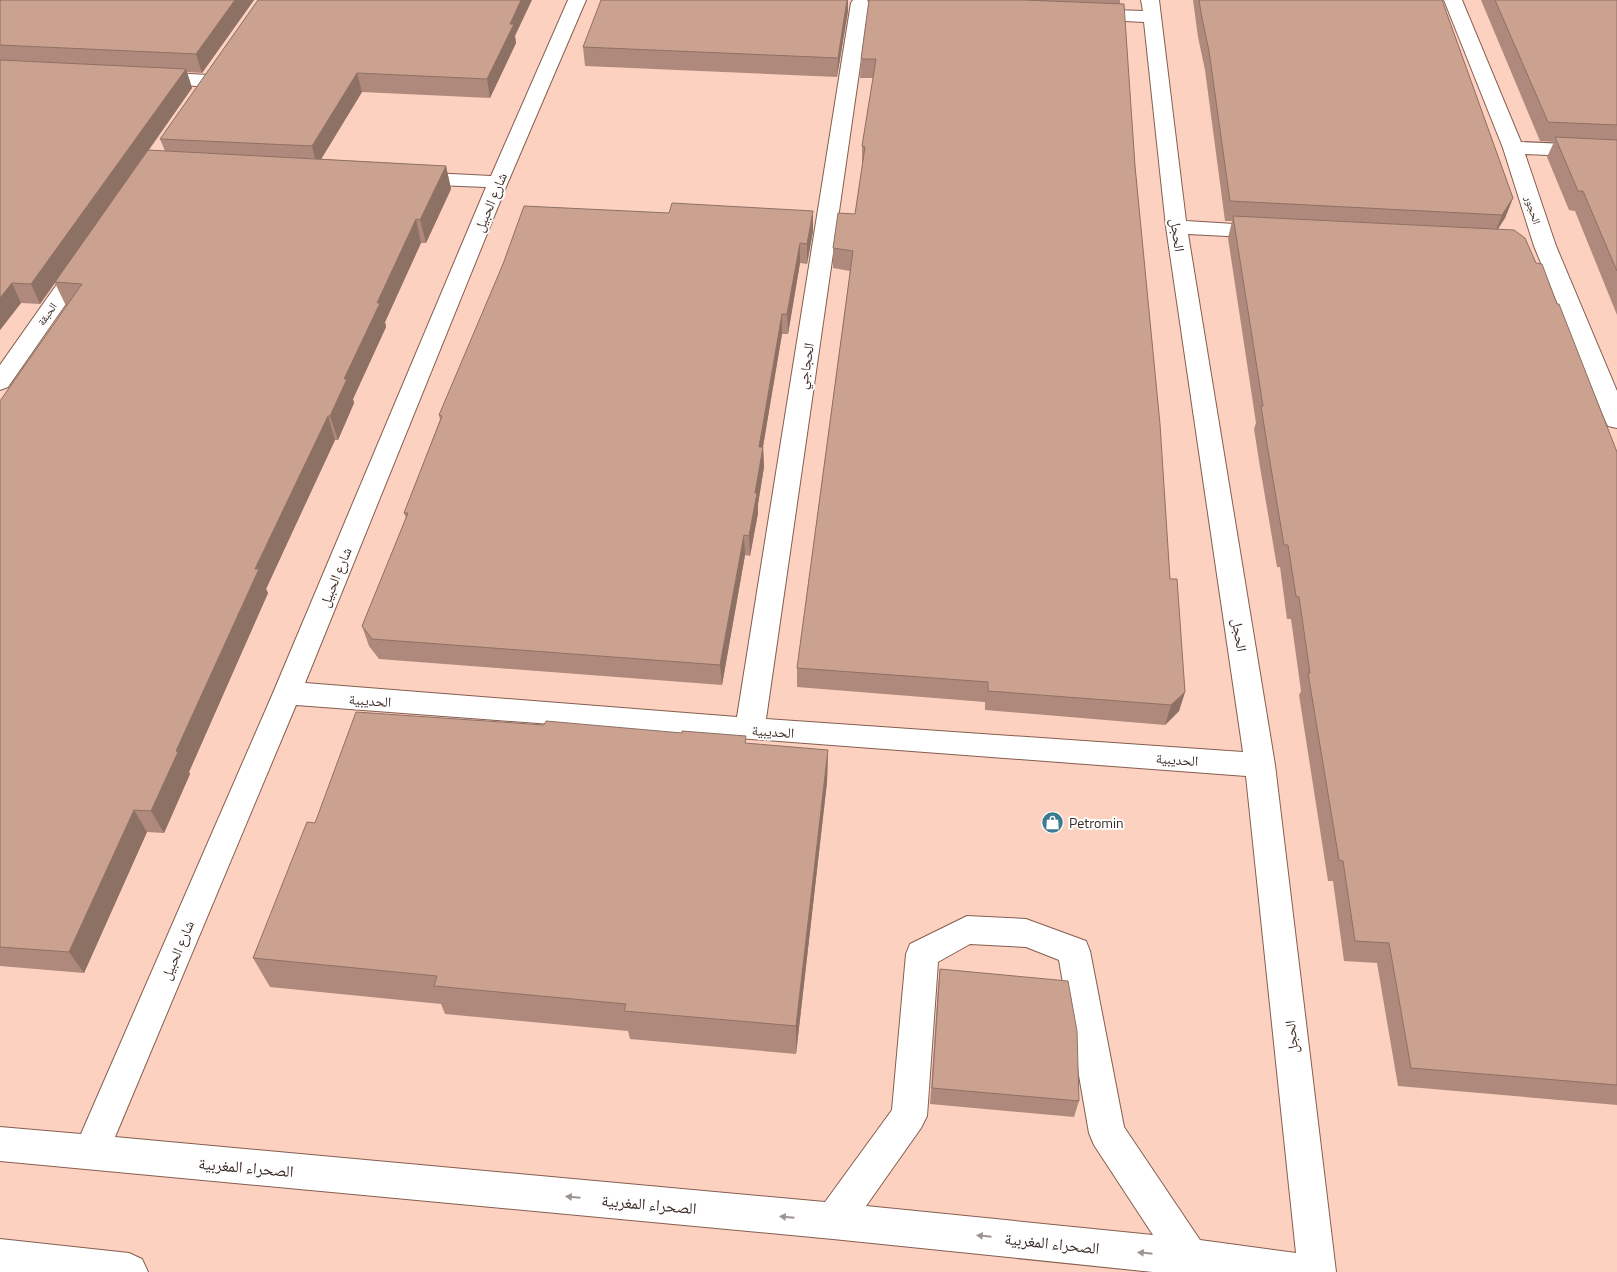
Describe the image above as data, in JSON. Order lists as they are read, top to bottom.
{
  "streets": {
    "street": [
      "شارع الحبيل",
      "الحجور",
      "الحجل",
      "الحبقة",
      "الحجاجي",
      "الحديبية",
      "الصحراء المغربية"
    ]
  },
  "crossings": [
    ["شارع الحبيل", "الحديبية"],
    ["شارع الحبيل", "الصحراء المغربية"],
    ["الحجل", "الحديبية"],
    ["الحجاجي", "الحديبية"]
  ],
  "one_way": ["الصحراء المغربية"],
  "places": {
    "shop": ["Petromin"]
  }
}
